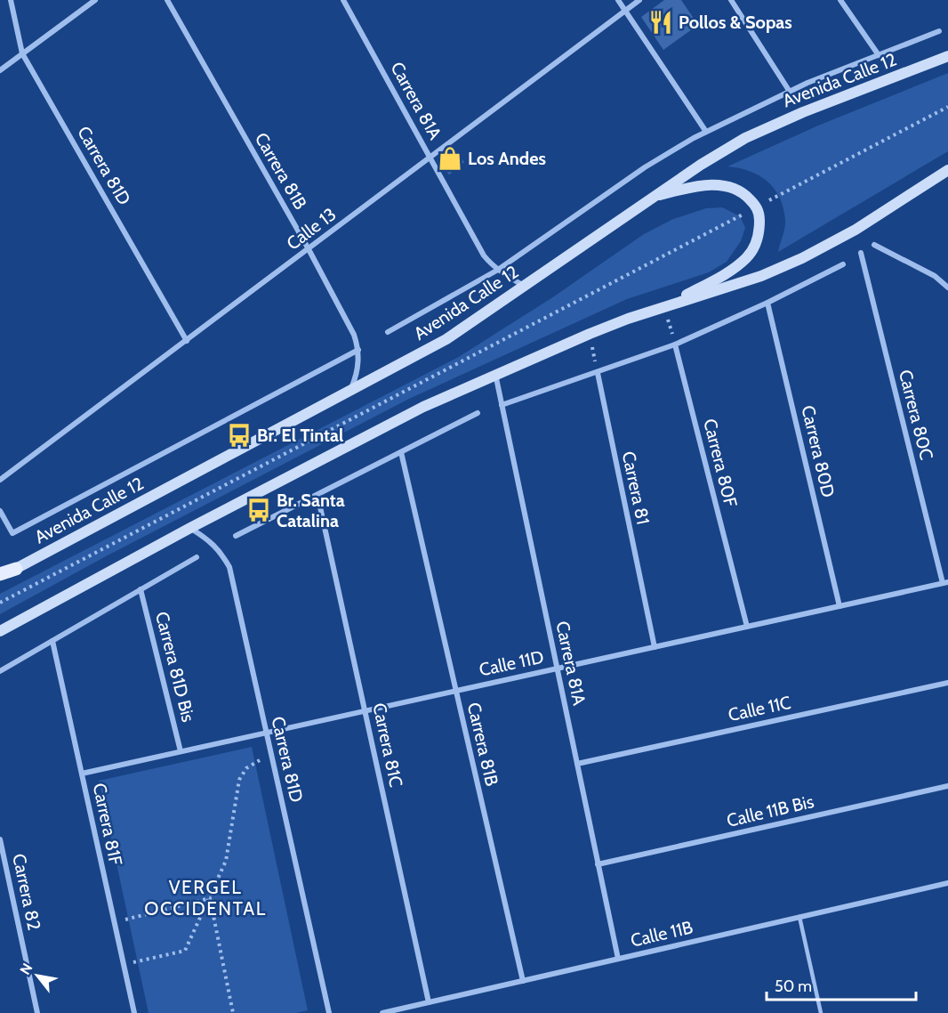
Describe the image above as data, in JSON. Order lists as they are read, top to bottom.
{
  "streets": {
    "main road": ["Avenida Calle 12"],
    "street": [
      "Carrera 81A",
      "Carrera 81D",
      "Carrera 81B",
      "Calle 13",
      "Carrera 80C",
      "Carrera 80D",
      "Carrera 80F",
      "Carrera 81",
      "Calle 11D",
      "Carrera 81D Bis",
      "Calle 11C",
      "Carrera 81C",
      "Calle 11B Bis",
      "Carrera 81F",
      "Carrera 82",
      "Calle 11B"
    ]
  },
  "crossings": [
    ["Avenida Calle 12", "Carrera 81A"],
    ["Avenida Calle 12", "Carrera 81B"],
    ["Carrera 81A", "Calle 13"],
    ["Carrera 81A", "Calle 11D"],
    ["Carrera 81A", "Calle 11C"],
    ["Carrera 81A", "Calle 11B Bis"],
    ["Carrera 81A", "Calle 11B"],
    ["Carrera 81D", "Calle 13"],
    ["Carrera 81D", "Calle 11D"],
    ["Carrera 81B", "Calle 13"],
    ["Carrera 81B", "Calle 11D"],
    ["Carrera 81B", "Calle 11B"],
    ["Carrera 80C", "Calle 11D"],
    ["Carrera 80D", "Calle 11D"],
    ["Carrera 80F", "Calle 11D"],
    ["Carrera 81", "Calle 11D"],
    ["Calle 11D", "Carrera 81D Bis"],
    ["Calle 11D", "Carrera 81C"],
    ["Calle 11D", "Carrera 81F"],
    ["Carrera 81C", "Calle 11B"]
  ],
  "districts": ["VERGEL OCCIDENTAL"],
  "places": {
    "restaurant": ["Pollos & Sopas"],
    "shop": ["Los Andes"],
    "bus stop": ["Br. El Tintal", "Br. Santa Catalina"]
  },
  "scale_bar": "50 m",
  "north": "top left"
}
